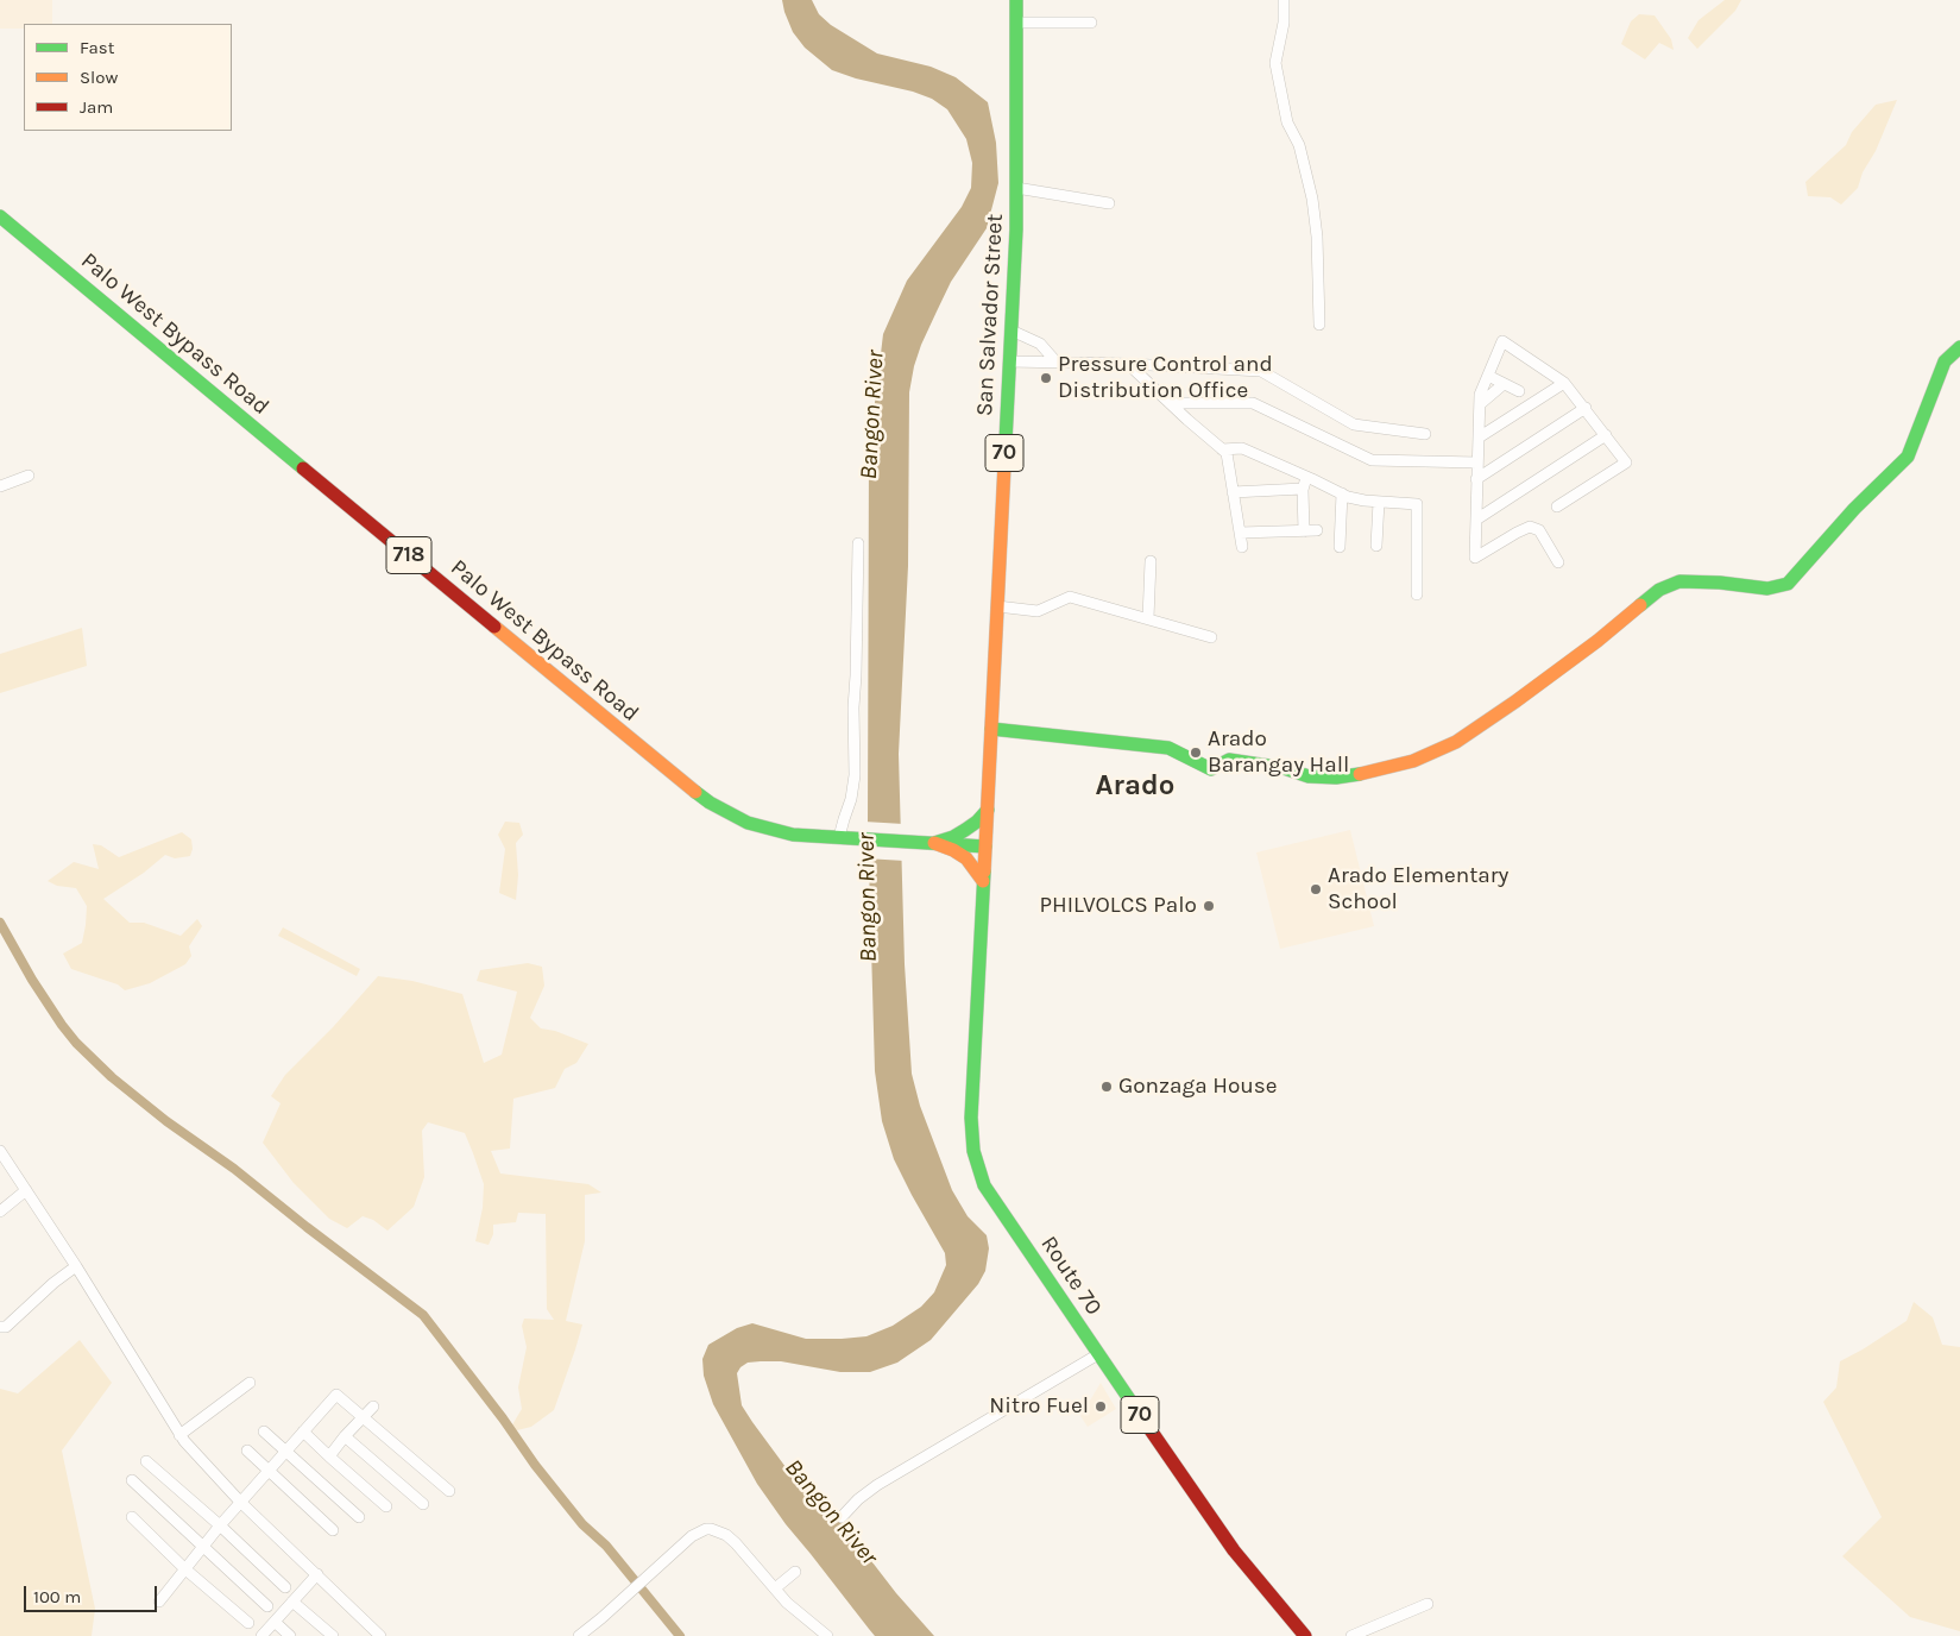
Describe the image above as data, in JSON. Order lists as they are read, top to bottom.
{
  "streets": {
    "main road": [
      "San Salvador Street",
      "Palo West Bypass Road",
      "70",
      "718",
      "Route 70"
    ]
  },
  "crossings": [
    ["San Salvador Street", "Palo West Bypass Road"],
    ["San Salvador Street", "Route 70"]
  ],
  "districts": ["Arado"],
  "water": ["Bangon River"],
  "places": [
    "Pressure Control and Distribution Office",
    "Arado Barangay Hall",
    "Arado Elementary School",
    "PHILVOLCS Palo",
    "Gonzaga House",
    "Nitro Fuel"
  ],
  "legend": ["Fast", "Slow", "Jam"],
  "scale_bar": "100 m"
}
